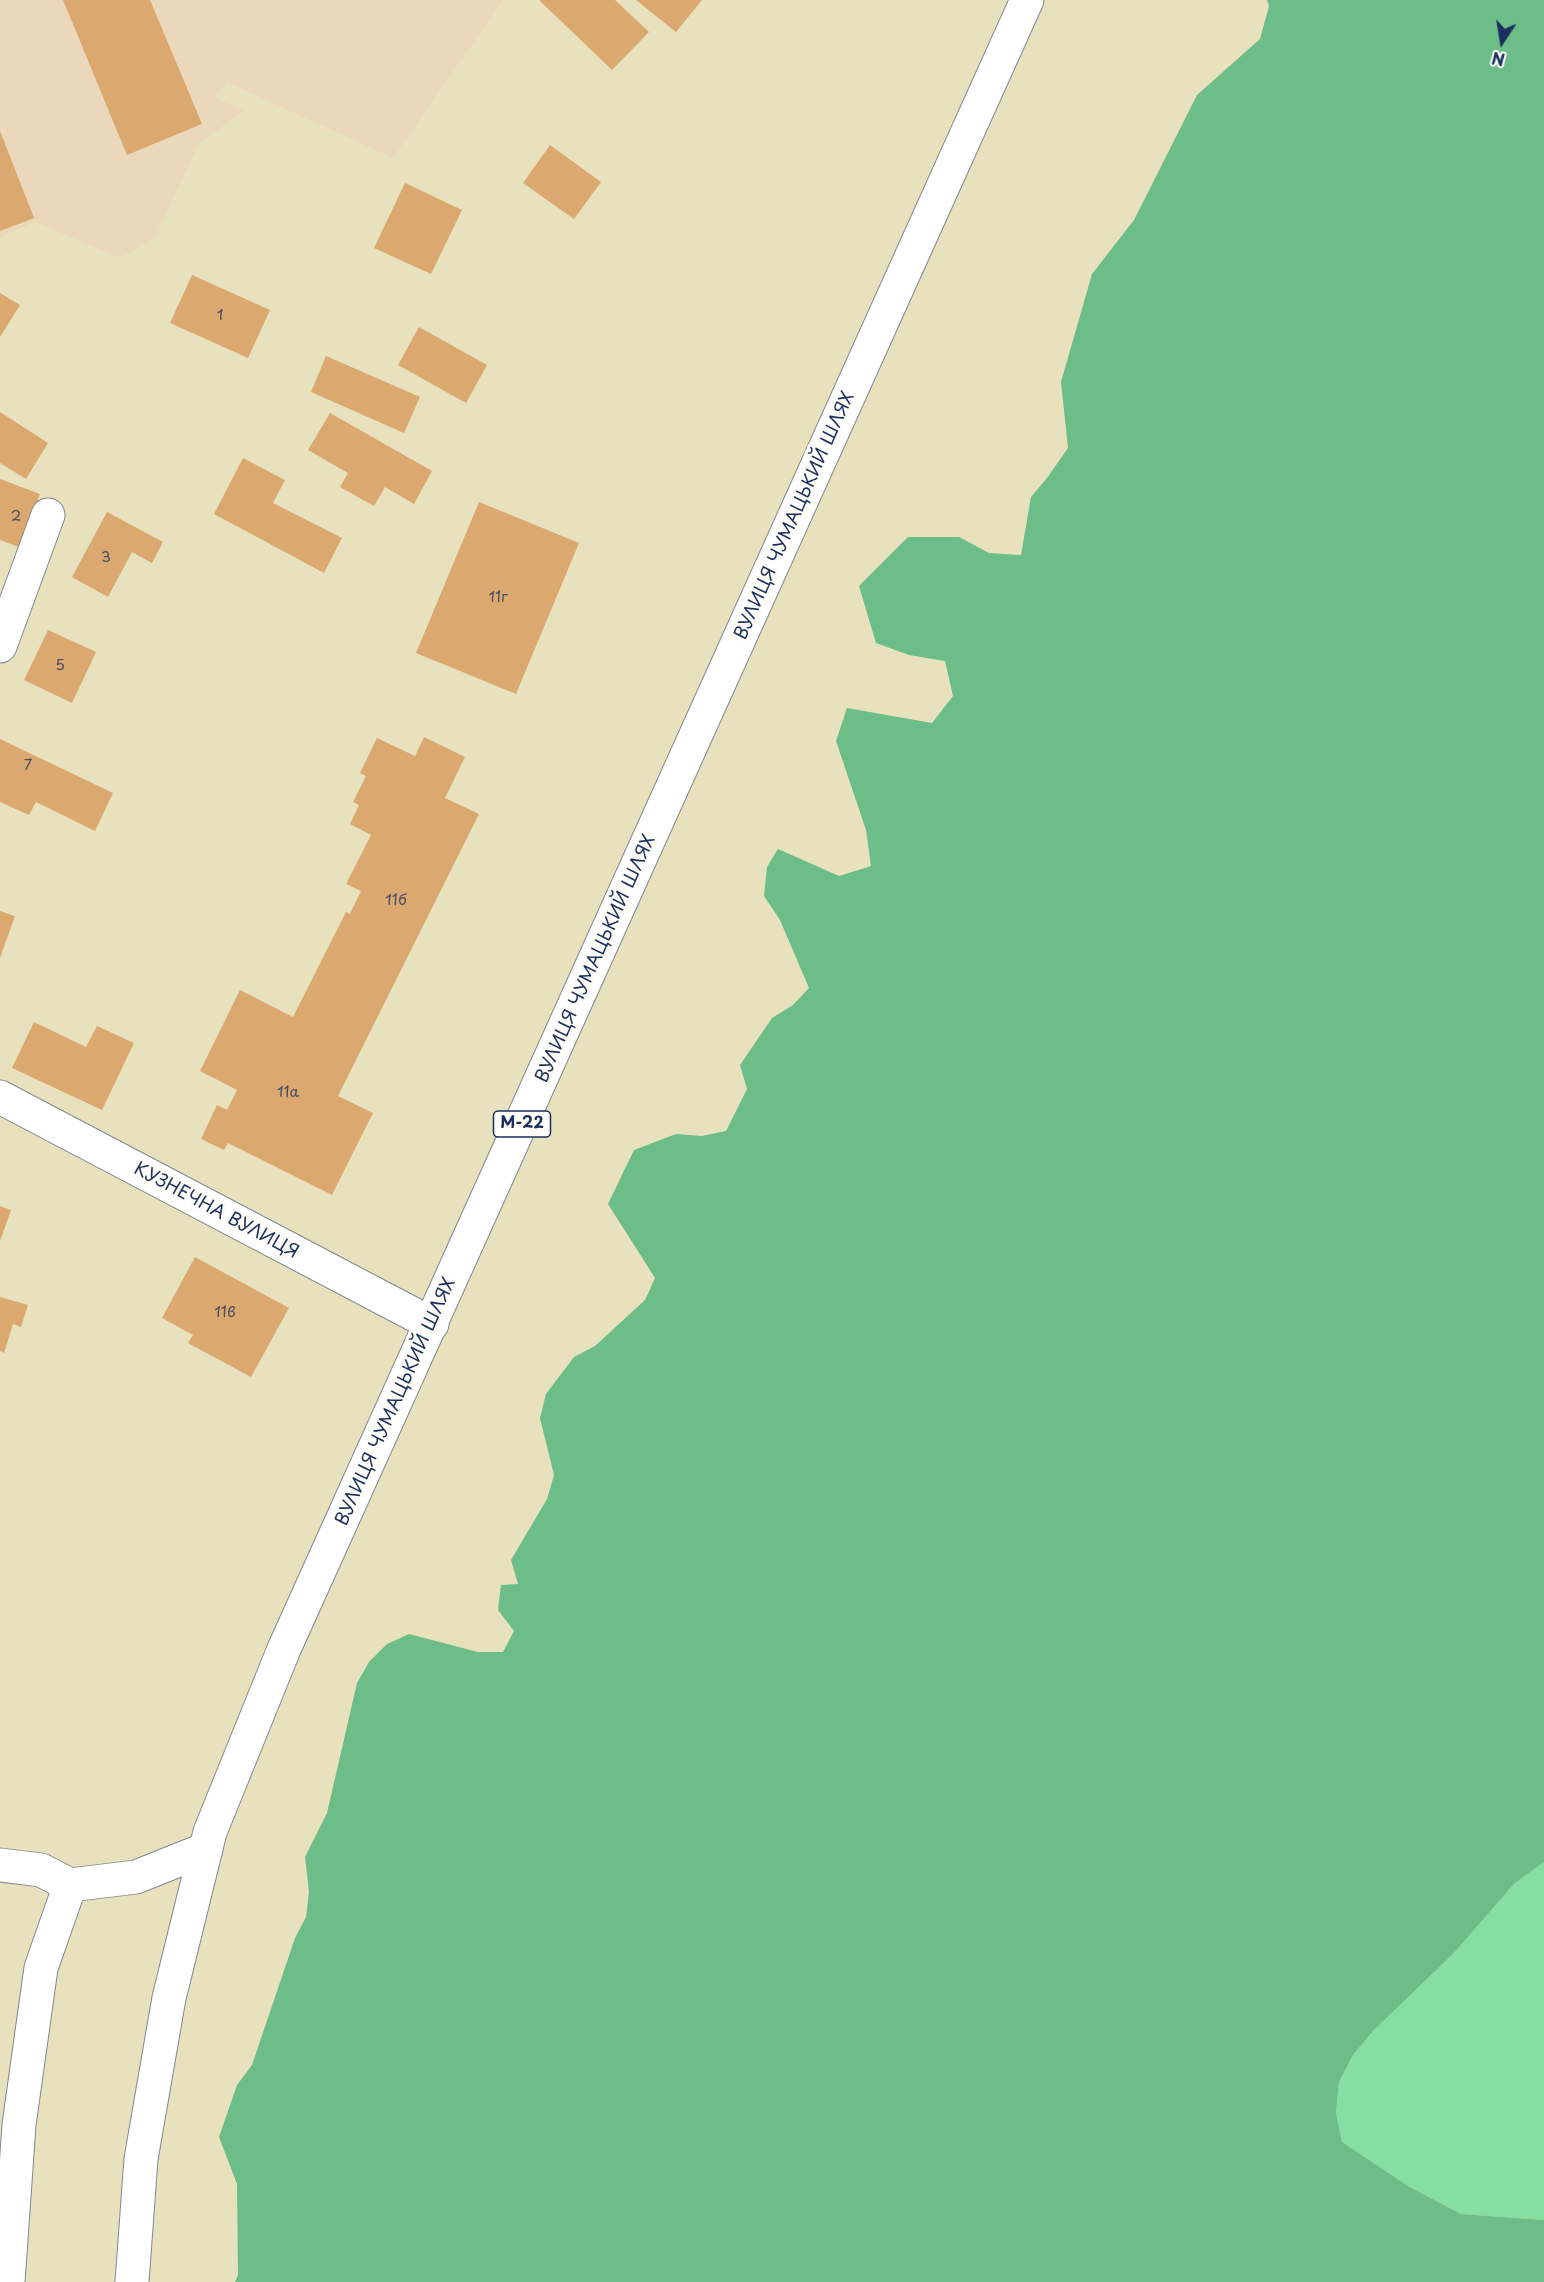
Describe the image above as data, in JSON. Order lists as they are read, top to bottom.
{
  "streets": {
    "main road": ["ВУЛИЦЯ ЧУМАЦЬКИЙ ШЛЯХ", "М-22", "КУЗНЕЧНА ВУЛИЦЯ"]
  },
  "crossings": [
    ["ВУЛИЦЯ ЧУМАЦЬКИЙ ШЛЯХ", "КУЗНЕЧНА ВУЛИЦЯ"]
  ],
  "house_numbers": [
    "1",
    "2",
    "3",
    "11г",
    "5",
    "7",
    "11б",
    "11а",
    "11в"
  ],
  "north": "bottom"
}
